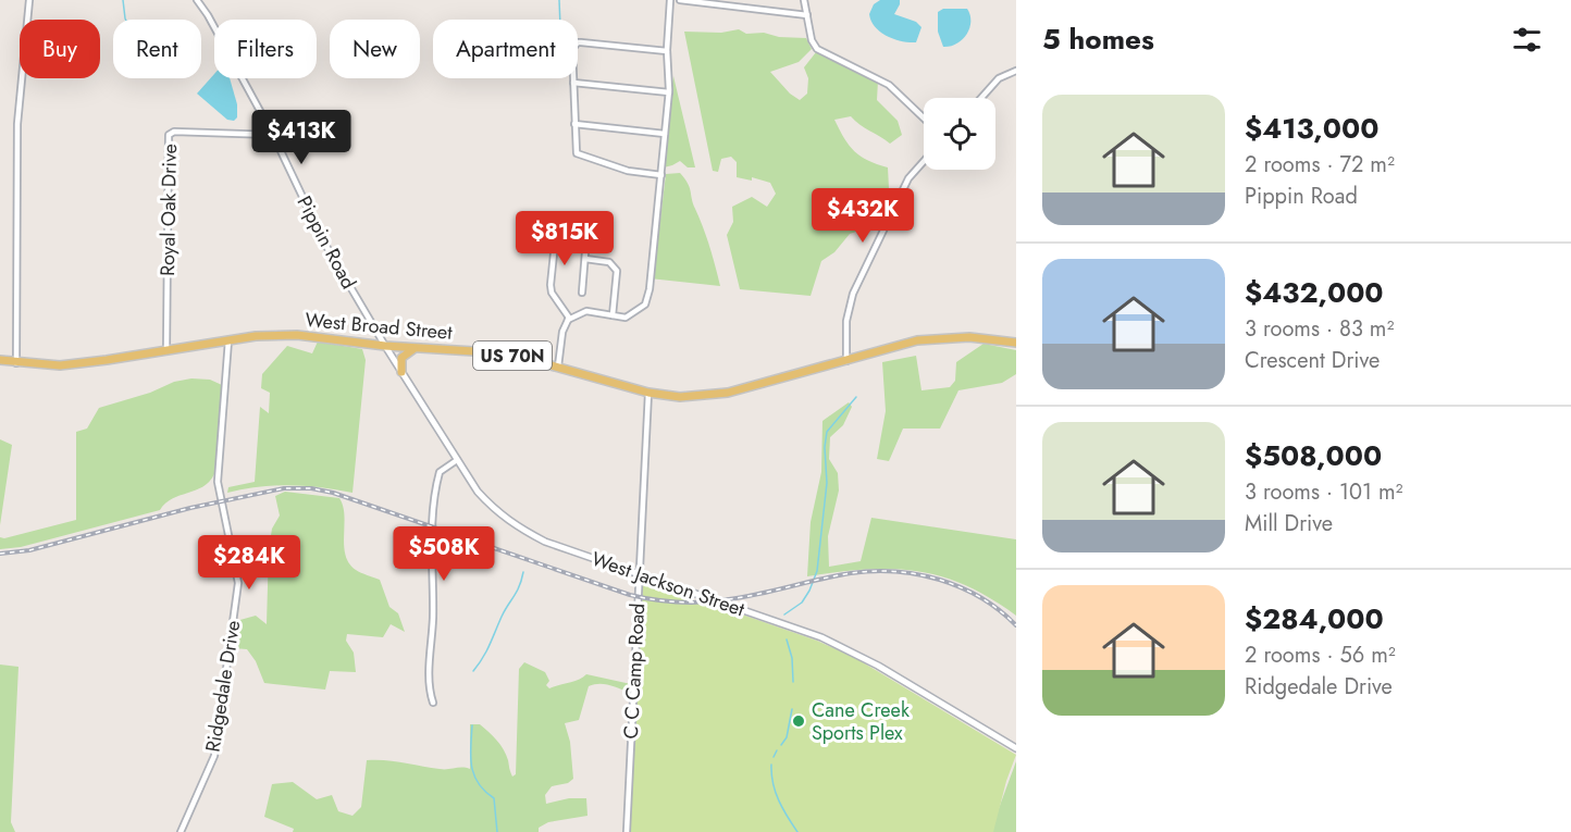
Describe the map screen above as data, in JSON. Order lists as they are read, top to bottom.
{
  "streets": {
    "main road": ["West Broad Street", "US 70N"],
    "street": [
      "Royal Oak Drive",
      "Pippin Road",
      "West Jackson Street",
      "C C Camp Road",
      "Ridgedale Drive"
    ]
  },
  "crossings": [
    ["Royal Oak Drive", "Pippin Road"],
    ["Royal Oak Drive", "West Broad Street"],
    ["Pippin Road", "West Broad Street"],
    ["Pippin Road", "West Jackson Street"],
    ["West Broad Street", "West Jackson Street"],
    ["West Broad Street", "C C Camp Road"],
    ["West Broad Street", "Ridgedale Drive"],
    ["West Jackson Street", "C C Camp Road"]
  ],
  "places": ["Cane Creek Sports Plex"],
  "page": {
    "heading": "5 homes",
    "chip": [
      "Buy",
      "Rent",
      "Filters",
      "New",
      "Apartment"
    ],
    "list": [
      {
        "name": "$413,000",
        "note": "2 rooms · 72 m² · Pippin Road"
      },
      {
        "name": "$432,000",
        "note": "3 rooms · 83 m² · Crescent Drive"
      },
      {
        "name": "$508,000",
        "note": "3 rooms · 101 m² · Mill Drive"
      },
      {
        "name": "$284,000",
        "note": "2 rooms · 56 m² · Ridgedale Drive"
      }
    ],
    "price": [
      "$413K",
      "$432K",
      "$815K",
      "$508K",
      "$284K"
    ]
  }
}
